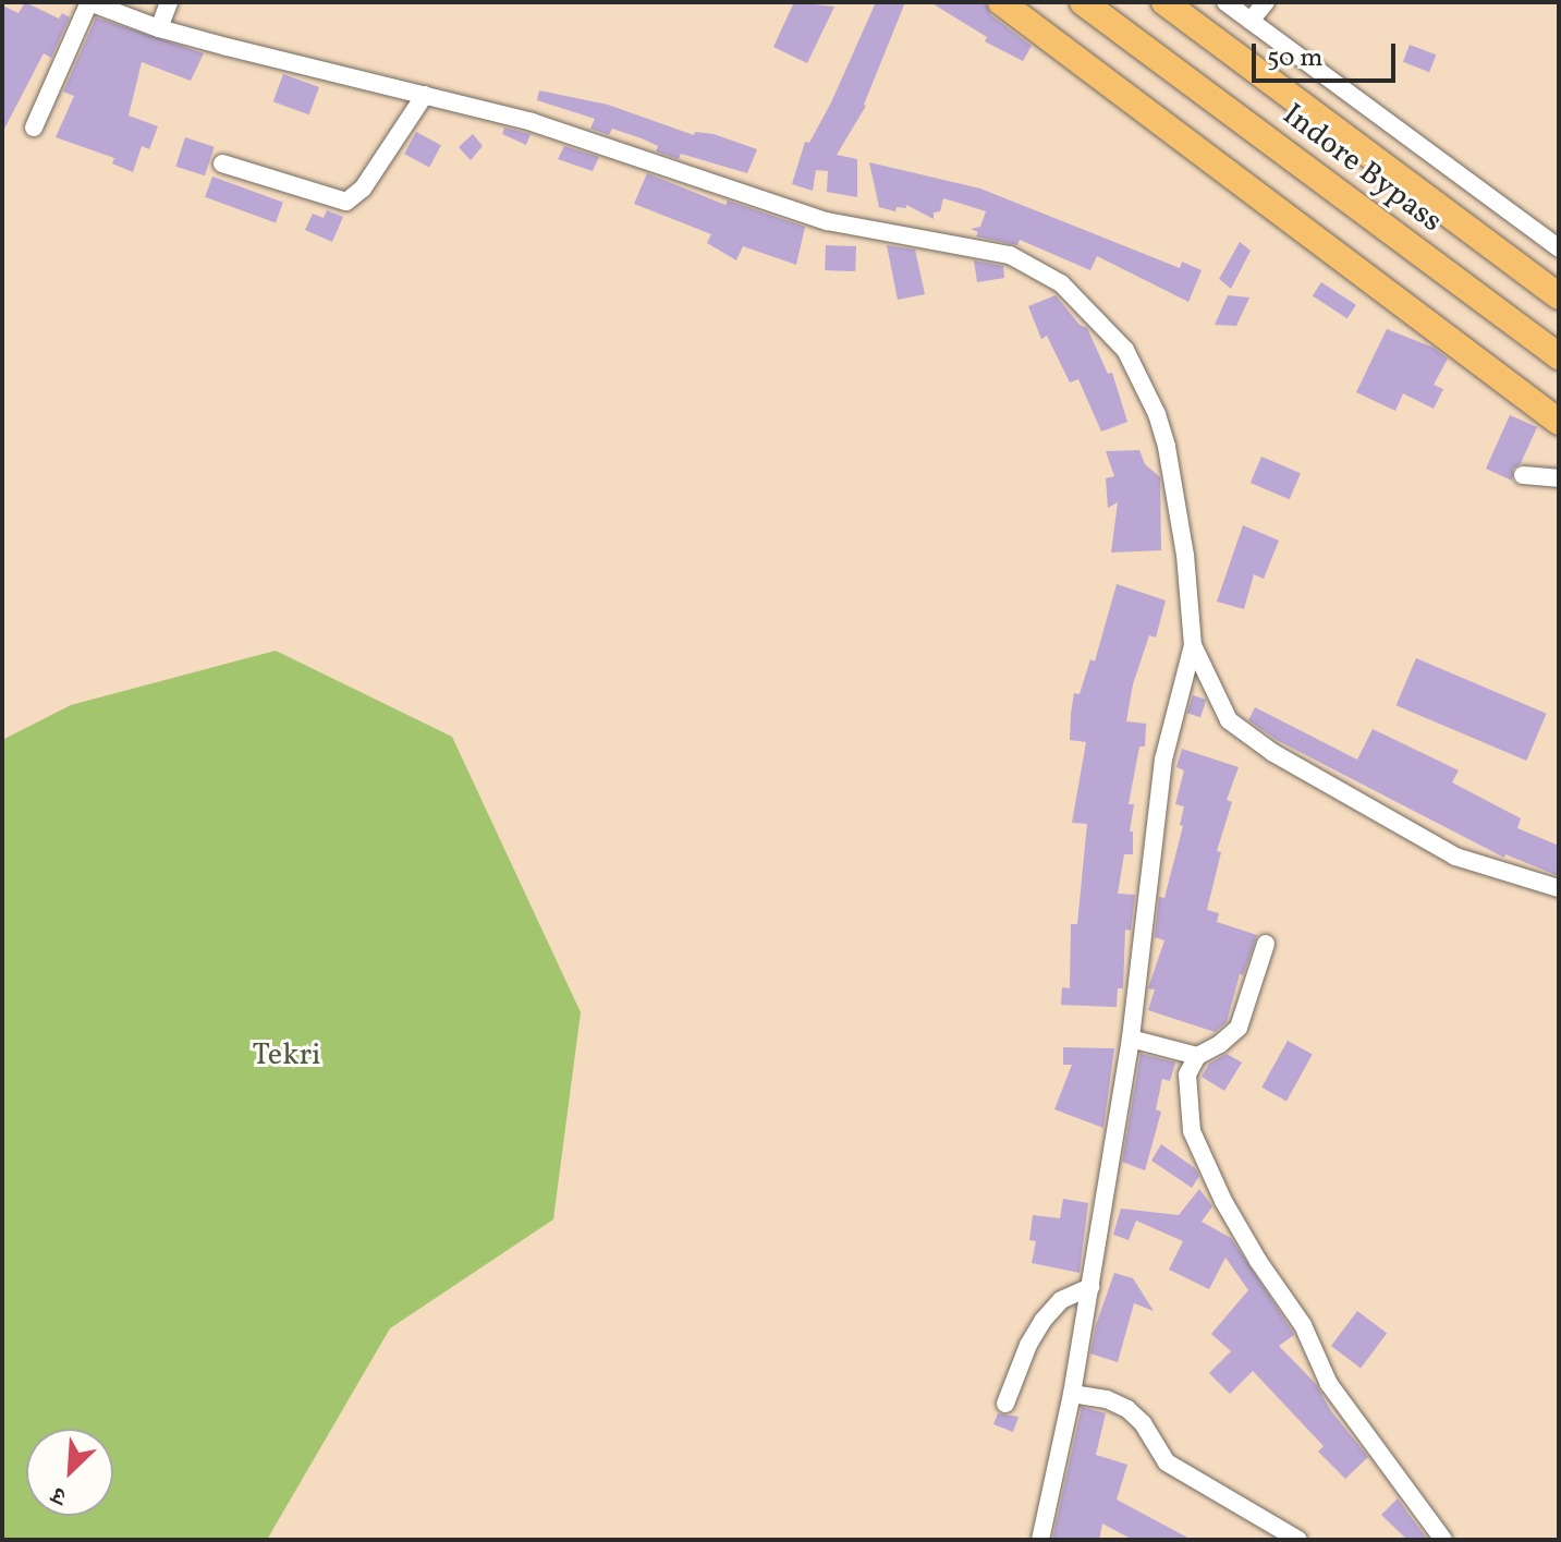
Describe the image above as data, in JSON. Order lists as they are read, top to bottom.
{
  "streets": {
    "highway": ["Indore Bypass"]
  },
  "parks": ["Tekri"],
  "scale_bar": "50 m",
  "north": "bottom left"
}
